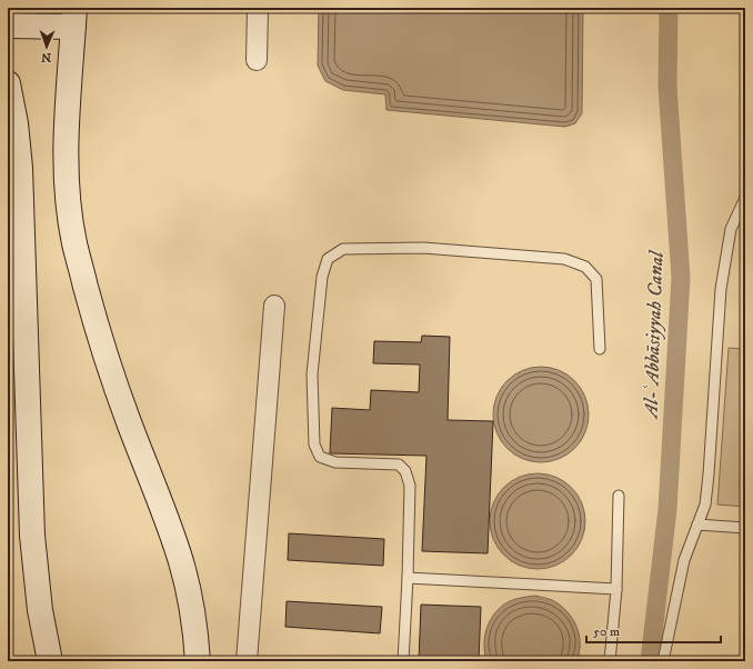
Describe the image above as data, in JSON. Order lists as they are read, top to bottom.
{
  "water": ["Al-ʿAbbāsiyyah Canal"],
  "scale_bar": "50 m",
  "north": "bottom"
}
